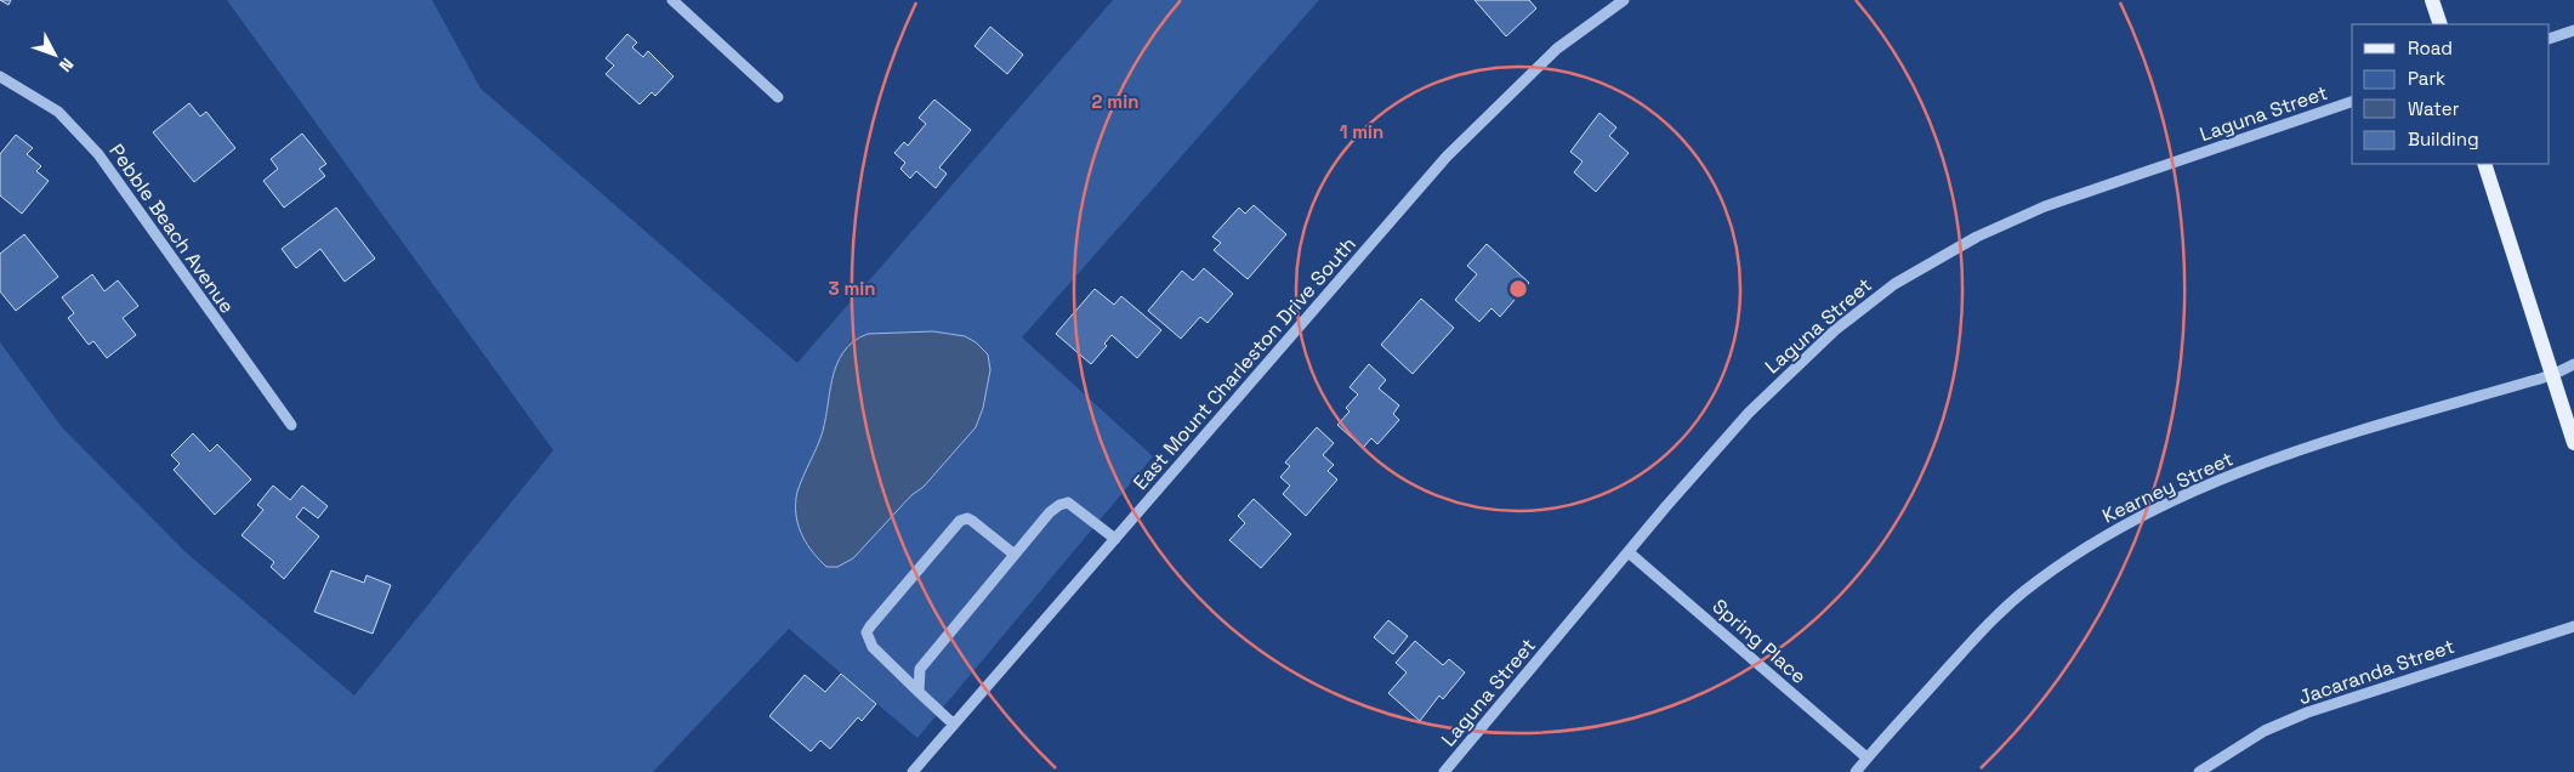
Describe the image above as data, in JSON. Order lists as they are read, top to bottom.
{
  "streets": {
    "street": [
      "Laguna Street",
      "Pebble Beach Avenue",
      "East Mount Charleston Drive South",
      "Kearney Street",
      "Spring Place",
      "Jacaranda Street"
    ]
  },
  "crossings": [
    ["Laguna Street", "Spring Place"],
    ["Kearney Street", "Spring Place"]
  ],
  "legend": [
    "Road",
    "Park",
    "Water",
    "Building"
  ],
  "north": "bottom right",
  "rings": ["2 min", "1 min", "3 min"]
}
